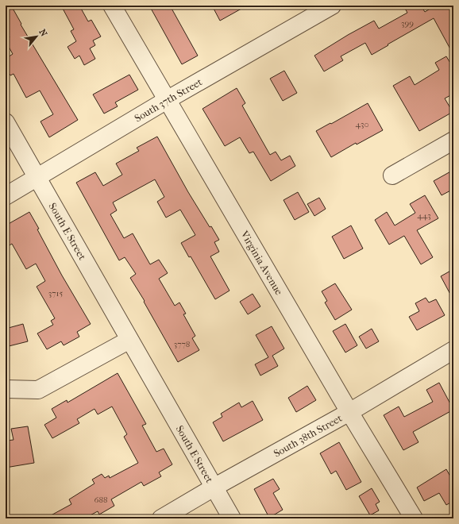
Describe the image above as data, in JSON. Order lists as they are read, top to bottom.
{
  "streets": {
    "street": [
      "South 37th Street",
      "South E Street",
      "Virginia Avenue",
      "South 38th Street"
    ]
  },
  "crossings": [
    ["South 37th Street", "South E Street"],
    ["South 37th Street", "Virginia Avenue"],
    ["South E Street", "South 38th Street"],
    ["Virginia Avenue", "South 38th Street"]
  ],
  "house_numbers": [
    "399",
    "430",
    "443",
    "3715",
    "3778",
    "688"
  ],
  "north": "top right"
}
